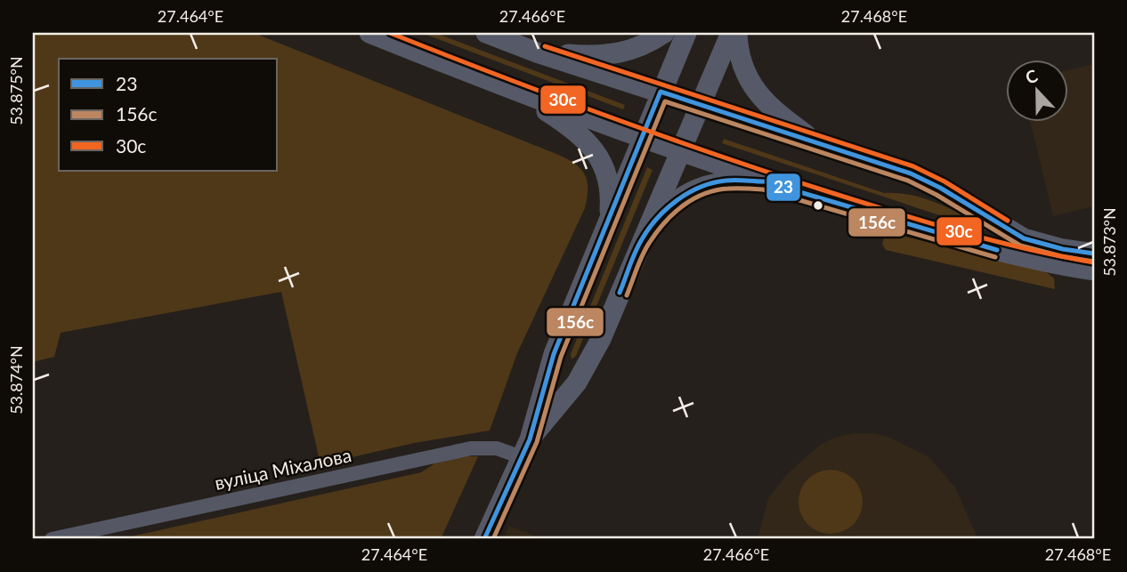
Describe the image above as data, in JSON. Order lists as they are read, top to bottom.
{
  "streets": {
    "street": ["вуліца Міхалова"]
  },
  "lines": ["transit line 30с", "transit line 23", "transit line 156с"],
  "legend": ["23", "156с", "30с"],
  "north": "top",
  "coordinates": [
    "27.464°E",
    "27.466°E",
    "27.468°E",
    "53.875°N",
    "53.873°N",
    "53.874°N"
  ]
}
